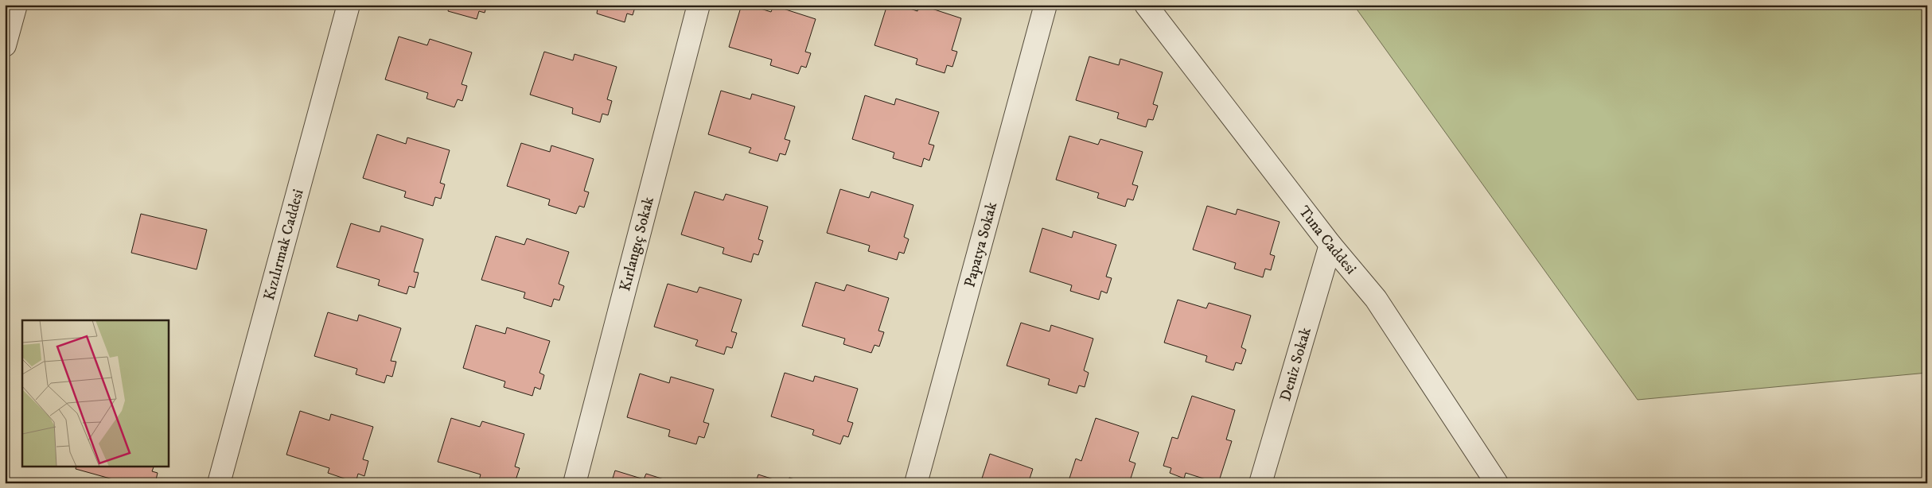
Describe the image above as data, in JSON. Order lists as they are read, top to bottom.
{
  "streets": {
    "street": [
      "Tuna Caddesi",
      "Kızılırmak Caddesi",
      "Kırlangıç Sokak",
      "Papatya Sokak",
      "Deniz Sokak"
    ]
  },
  "crossings": [
    ["Tuna Caddesi", "Deniz Sokak"]
  ]
}
